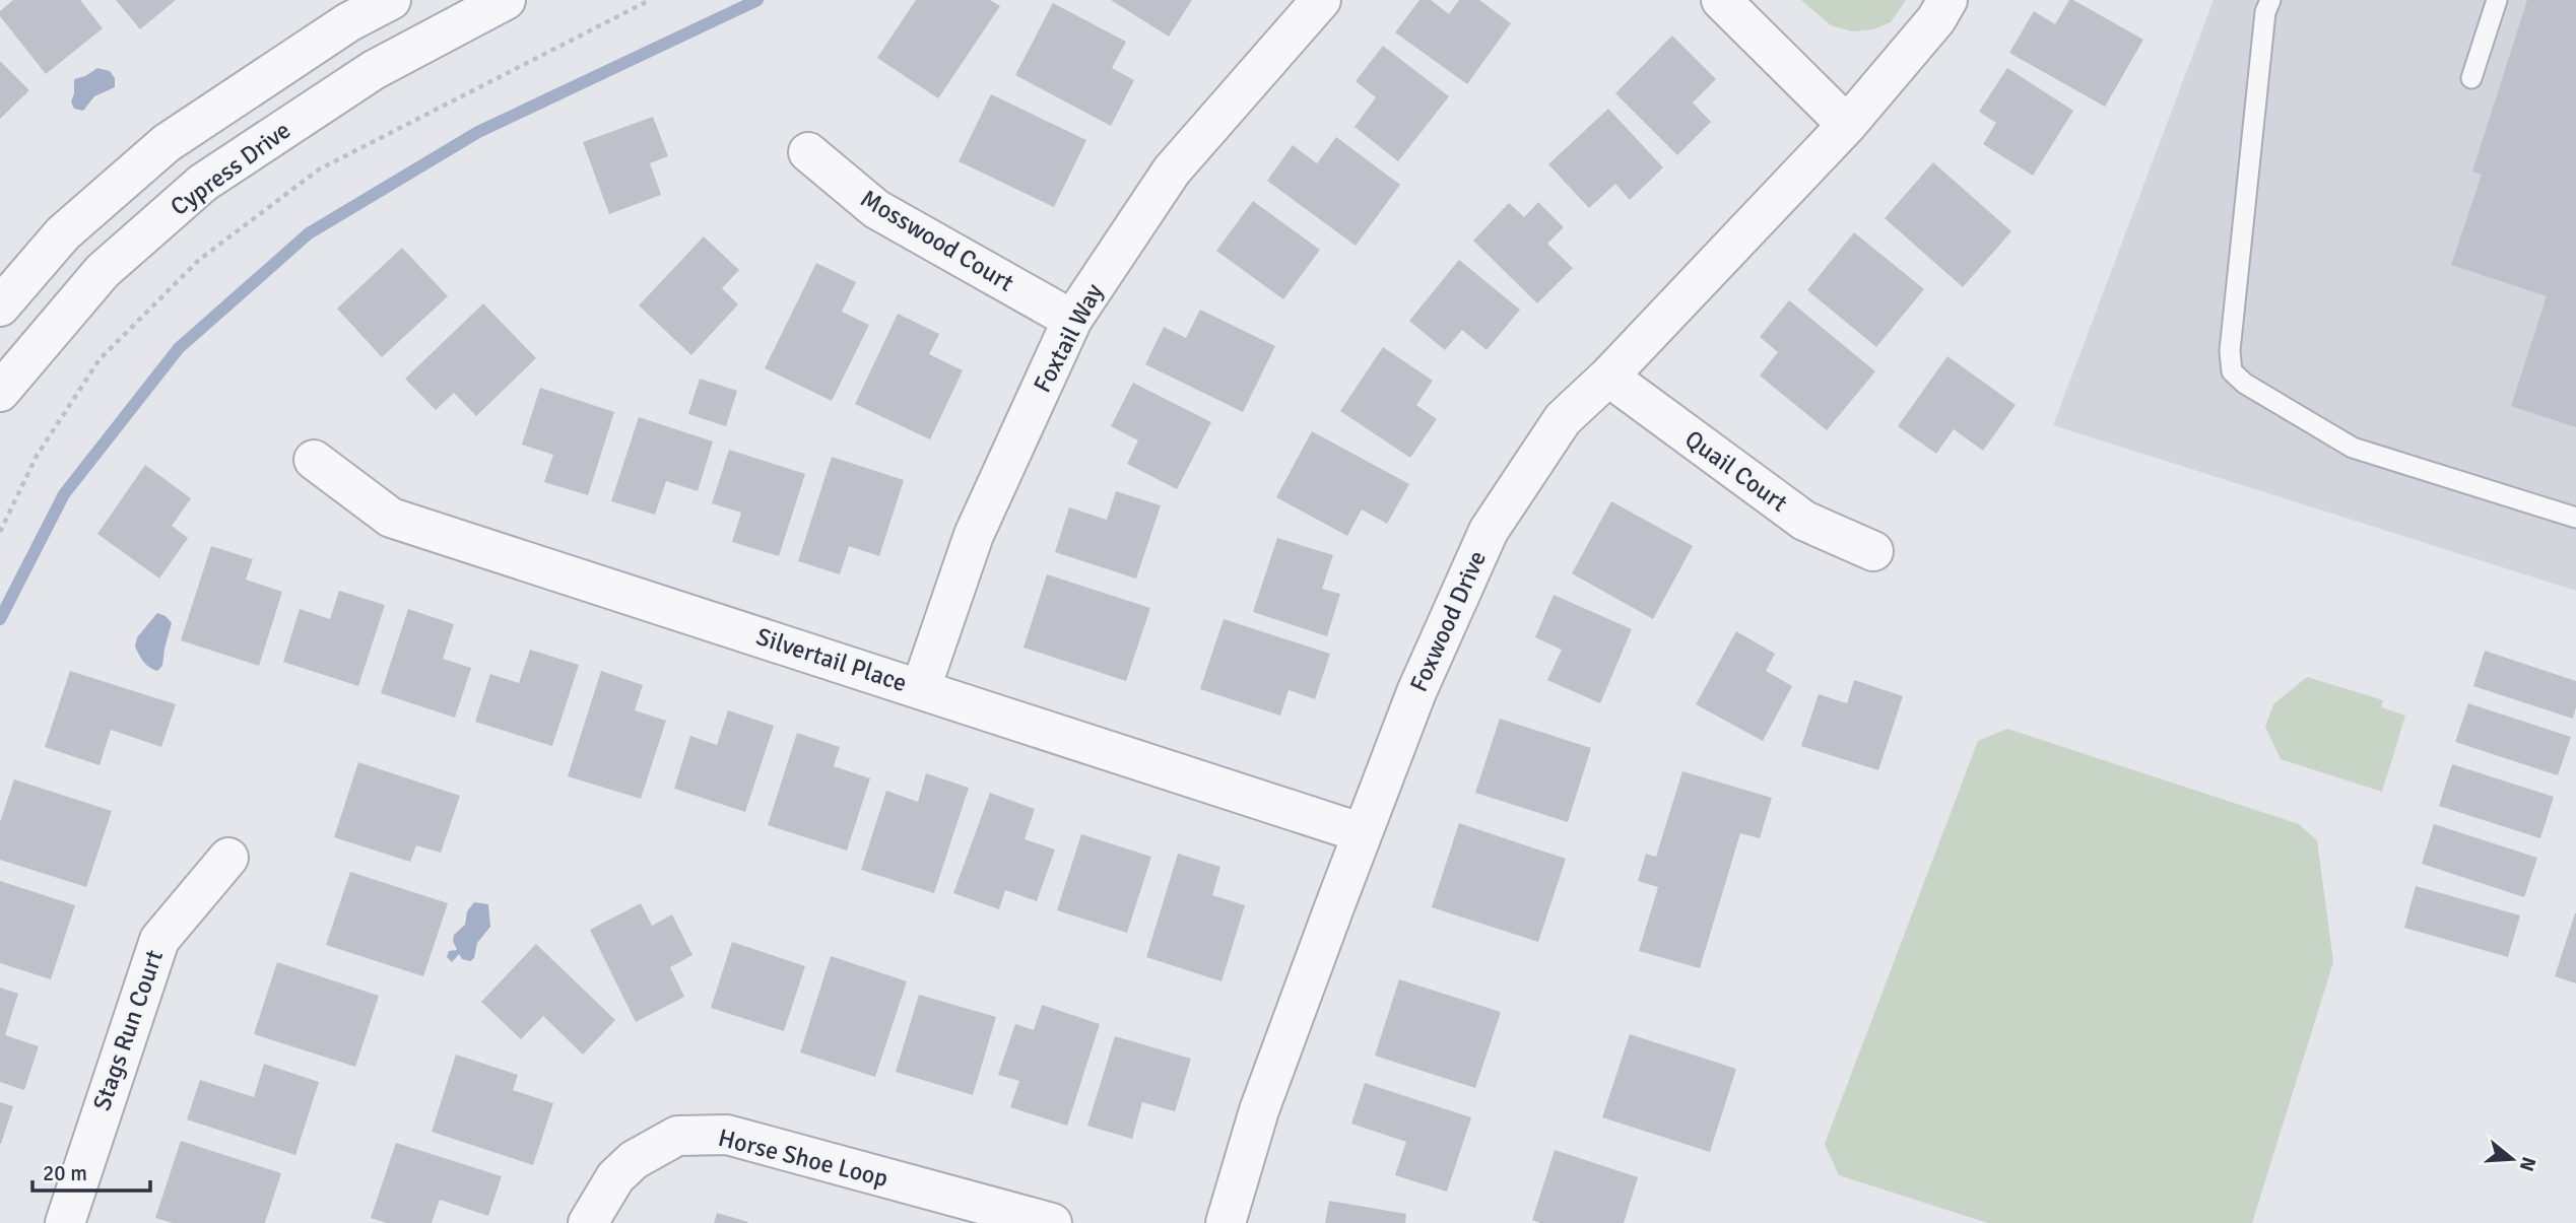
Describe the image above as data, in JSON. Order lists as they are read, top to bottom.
{
  "streets": {
    "street": [
      "Cypress Drive",
      "Mosswood Court",
      "Foxtail Way",
      "Quail Court",
      "Foxwood Drive",
      "Silvertail Place",
      "Stags Run Court",
      "Horse Shoe Loop"
    ]
  },
  "crossings": [
    ["Mosswood Court", "Foxtail Way"],
    ["Foxtail Way", "Silvertail Place"],
    ["Quail Court", "Foxwood Drive"],
    ["Foxwood Drive", "Silvertail Place"]
  ],
  "scale_bar": "20 m",
  "north": "right"
}
